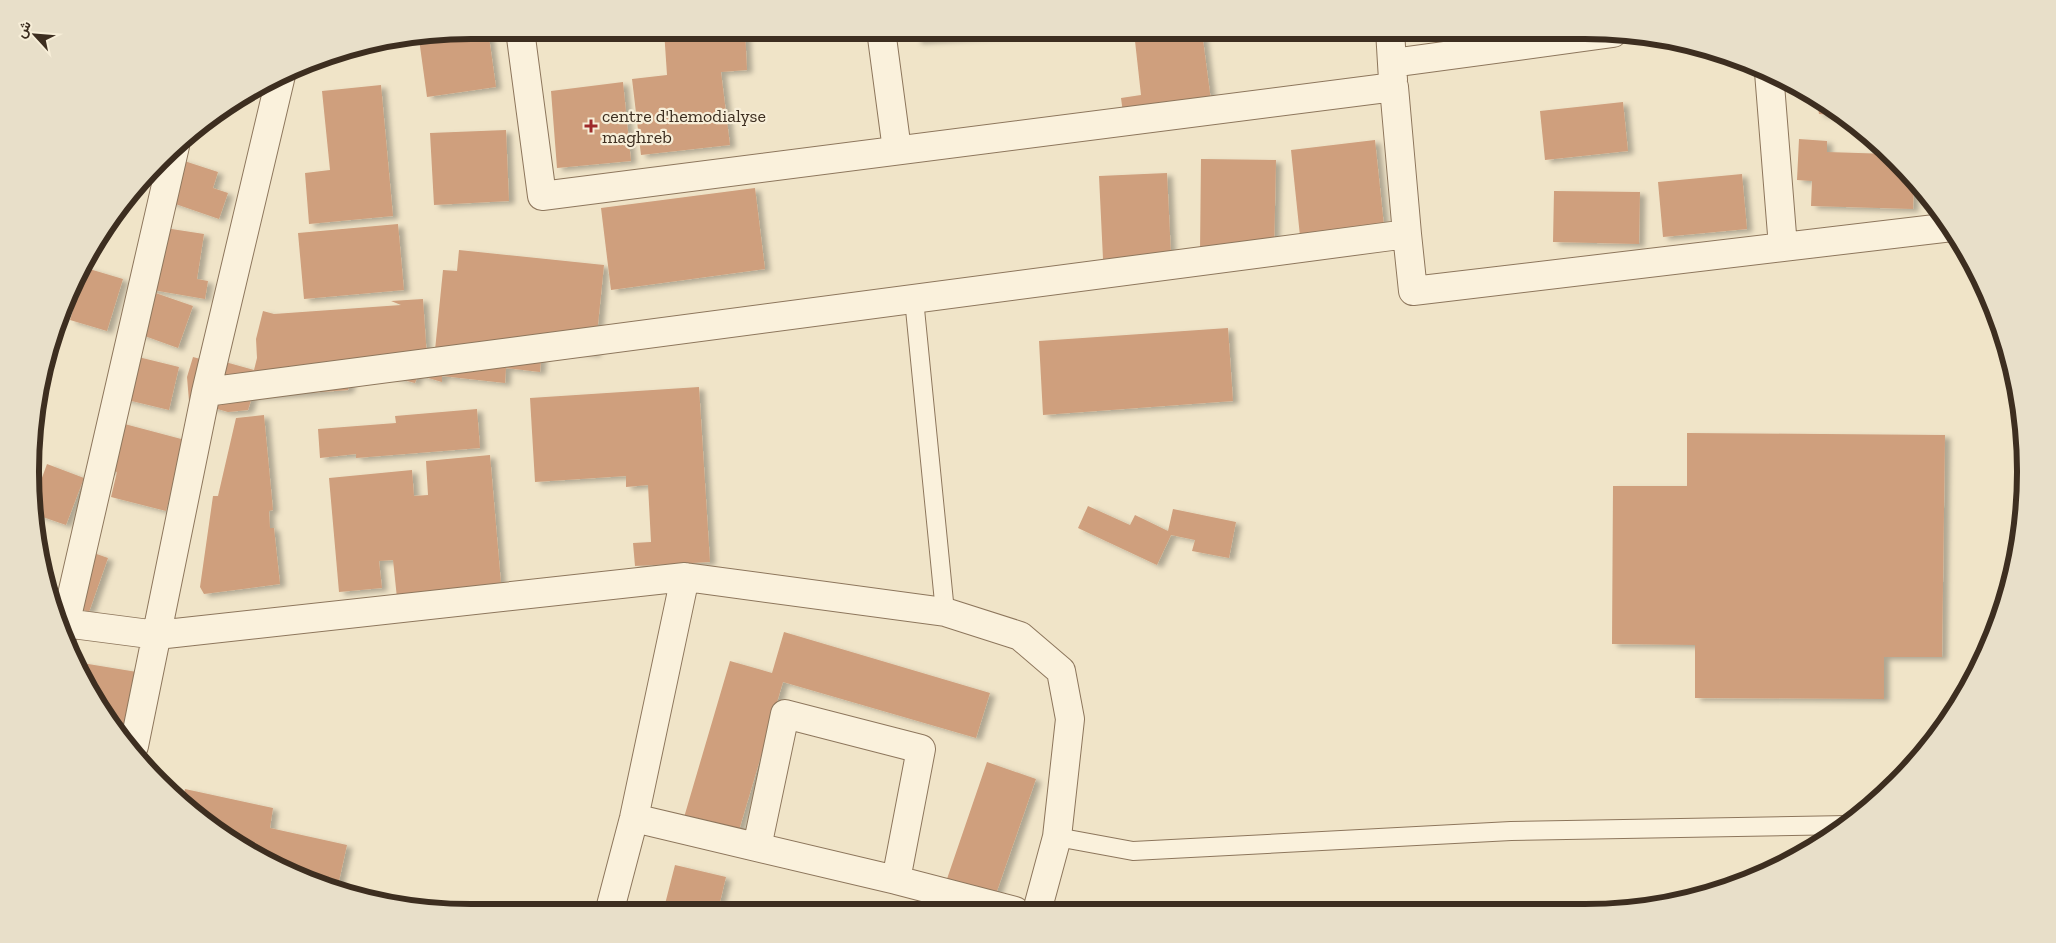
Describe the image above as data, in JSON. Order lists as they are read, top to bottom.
{
  "places": {
    "health": ["centre d'hemodialyse maghreb"]
  },
  "north": "top left"
}
